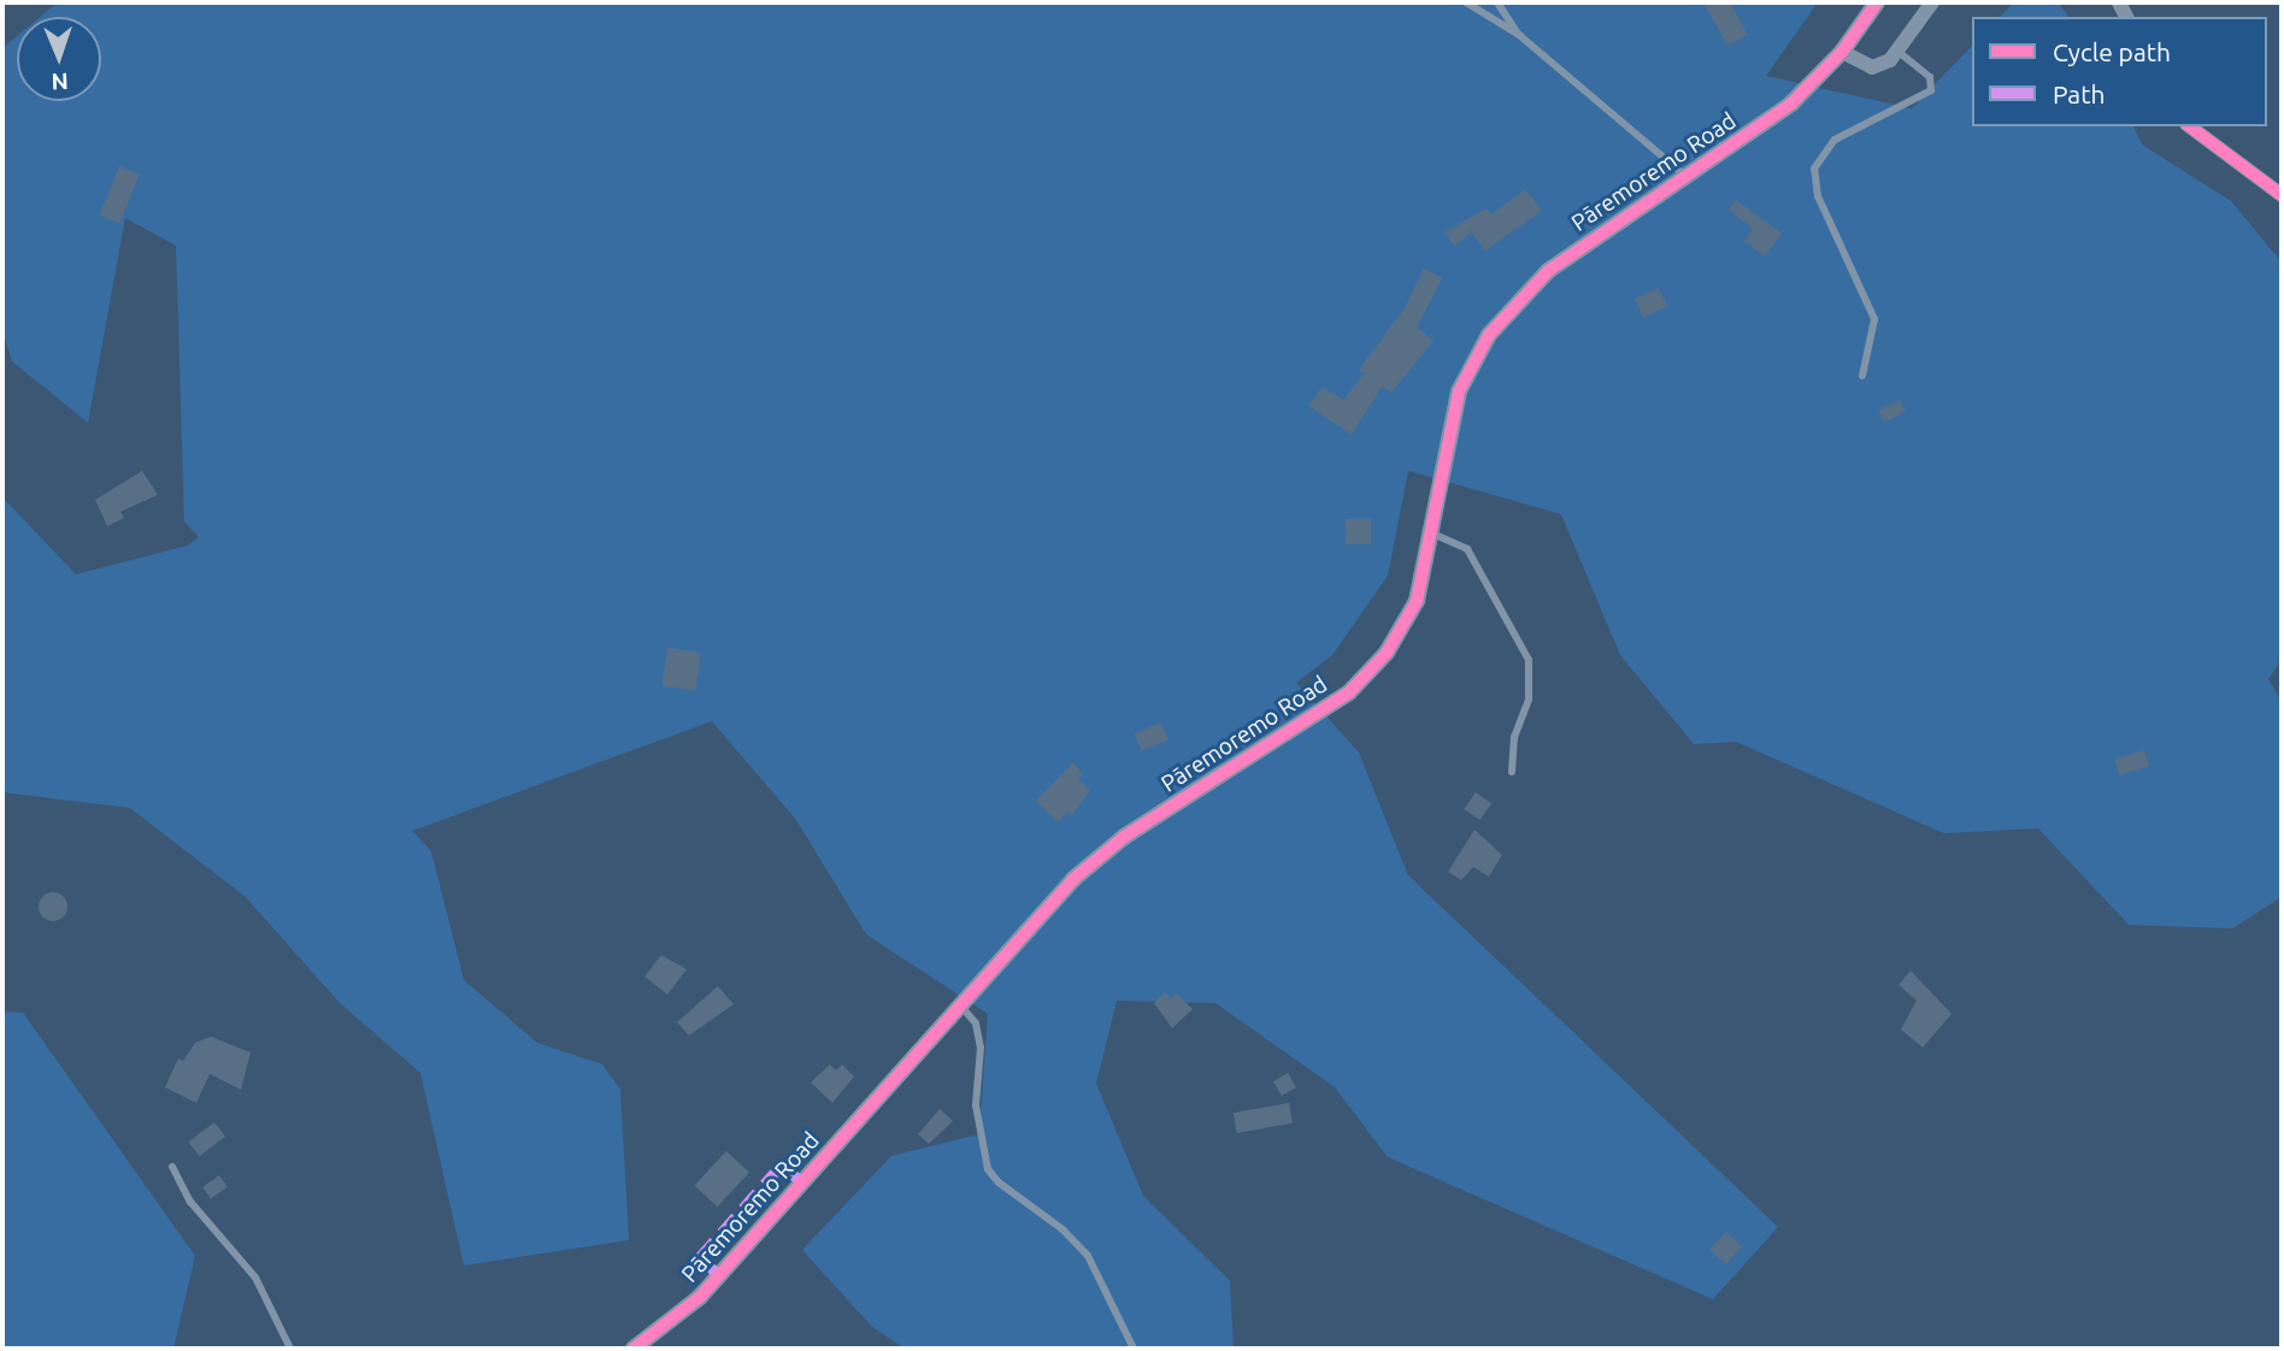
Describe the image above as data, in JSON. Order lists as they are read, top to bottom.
{
  "streets": {
    "street": ["Pāremoremo Road"]
  },
  "legend": ["Cycle path", "Path"],
  "north": "bottom"
}
